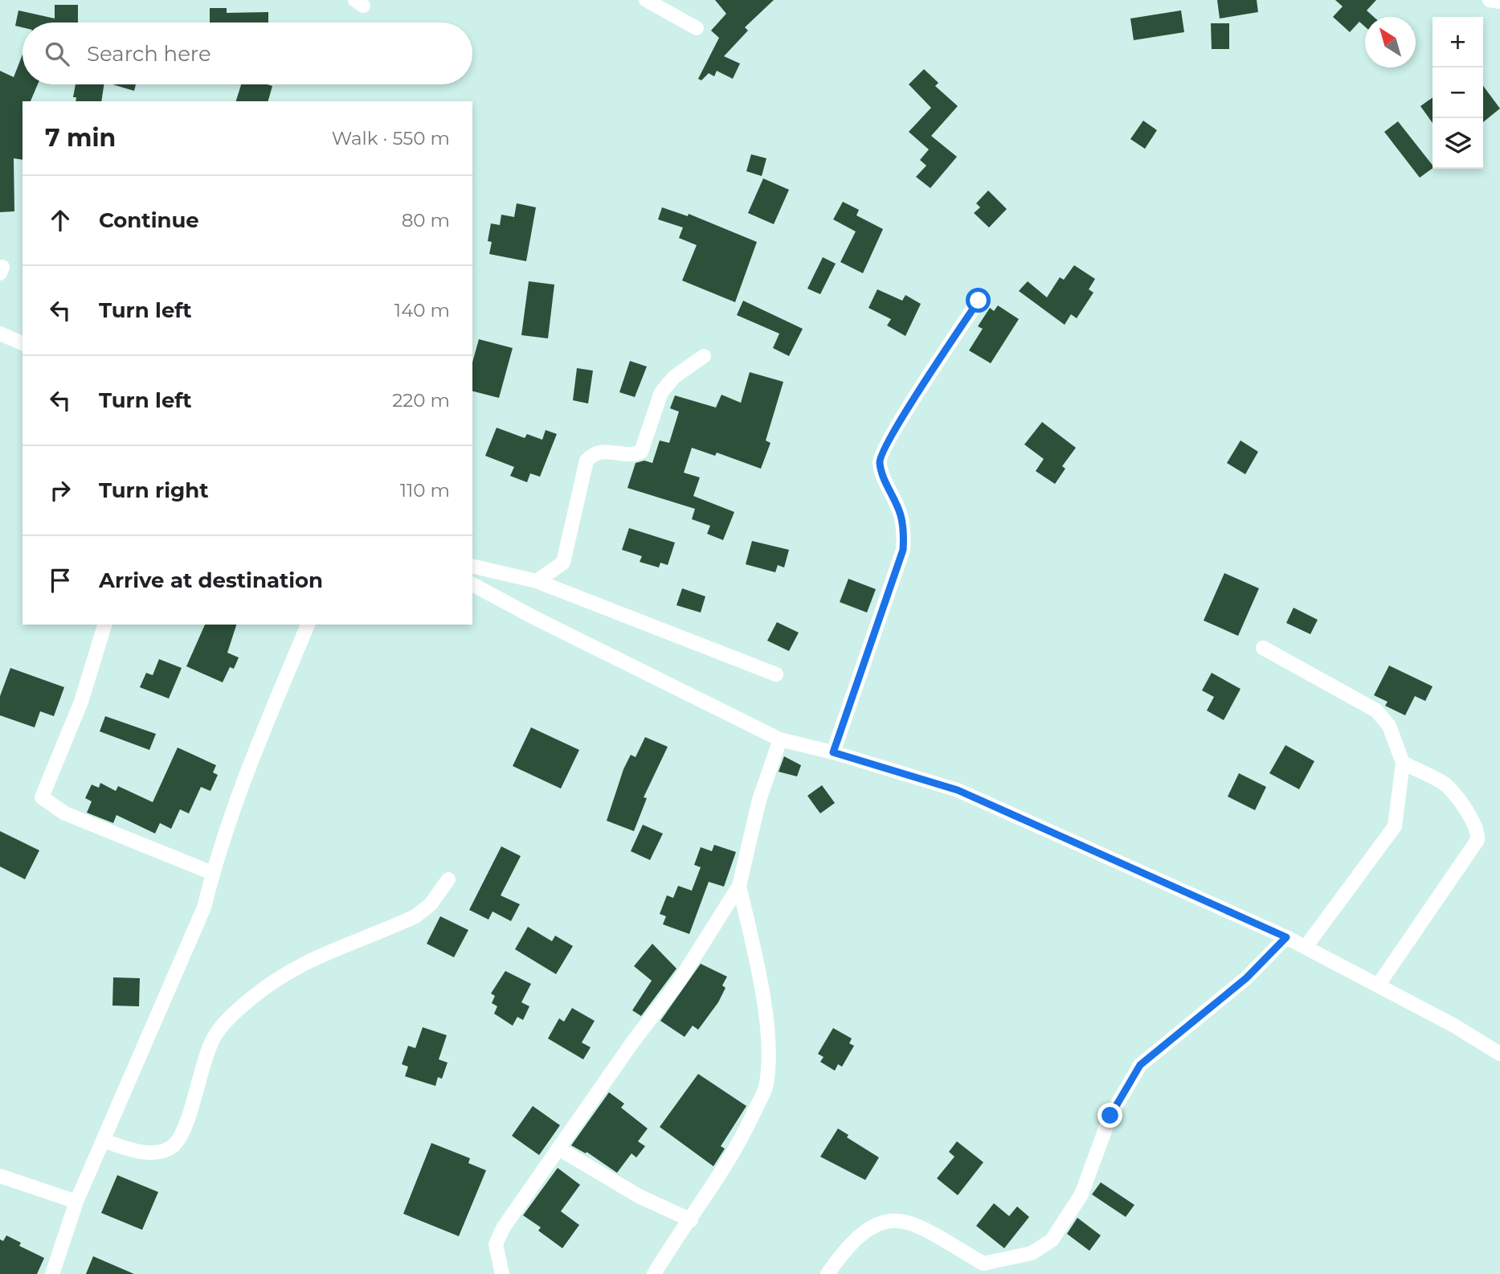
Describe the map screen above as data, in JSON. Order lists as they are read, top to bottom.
{
  "north": "top left",
  "page": {
    "map_buttons": ["+", "−"],
    "search": "Search here",
    "heading": ["7 min", "Walk · 550 m"],
    "list": [
      ["Continue", "80 m"],
      ["Turn left", "140 m"],
      ["Turn left", "220 m"],
      ["Turn right", "110 m"],
      "Arrive at destination"
    ]
  }
}
